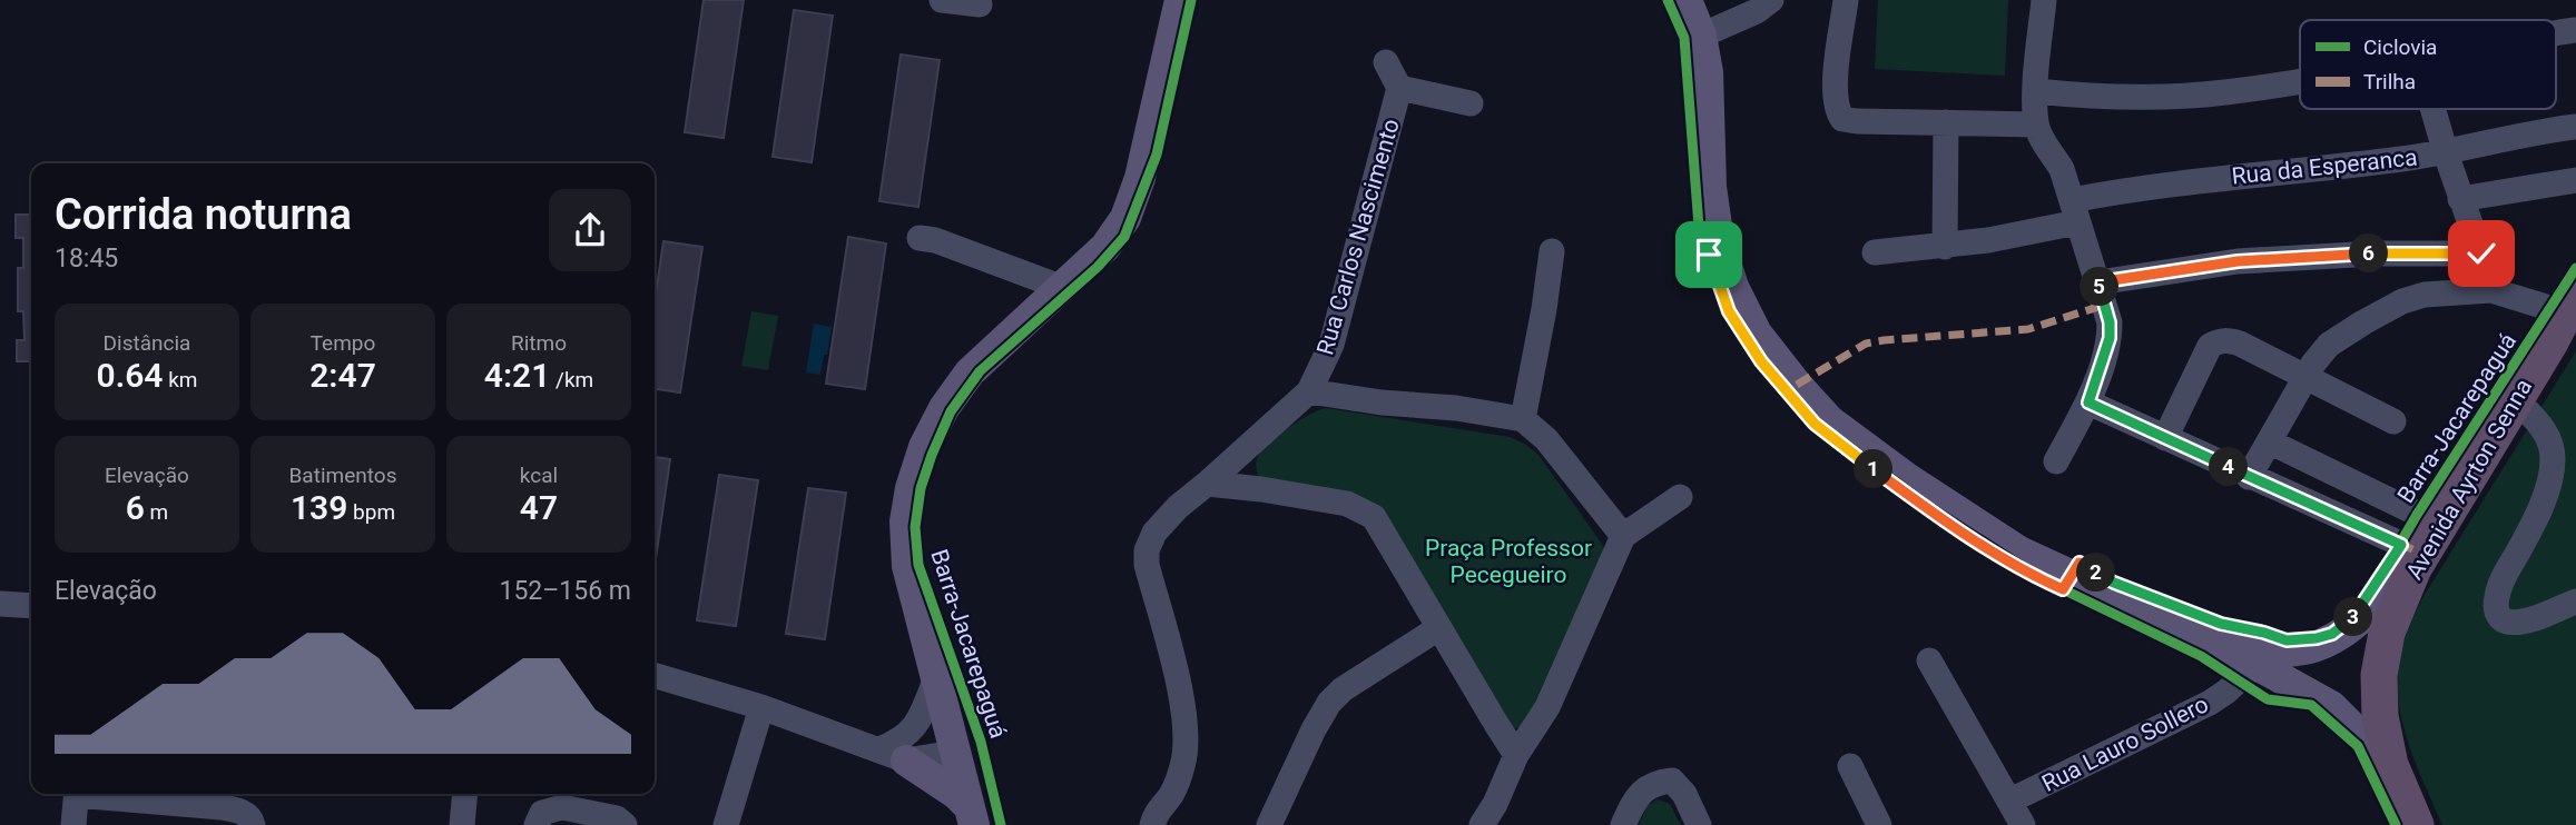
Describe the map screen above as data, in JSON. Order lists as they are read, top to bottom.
{
  "streets": {
    "highway": ["Avenida Ayrton Senna"],
    "street": ["Rua da Esperanca", "Rua Carlos Nascimento", "Rua Lauro Sollero"],
    "cycle path": ["Barra-Jacarepaguá"]
  },
  "parks": ["Praça Professor Pecegueiro"],
  "legend": ["Ciclovia", "Trilha"],
  "page": {
    "heading": ["Corrida noturna", "18:45"],
    "pins": [
      "6",
      "5",
      "4",
      "1",
      "2",
      "3"
    ],
    "stats": [
      ["Distância", "0.64 km"],
      ["Tempo", "2:47"],
      ["Ritmo", "4:21 /km"],
      ["Elevação", "6 m"],
      ["Batimentos", "139 bpm"],
      ["kcal", "47"]
    ],
    "chart": ["Elevação", "152–156 m"]
  }
}
